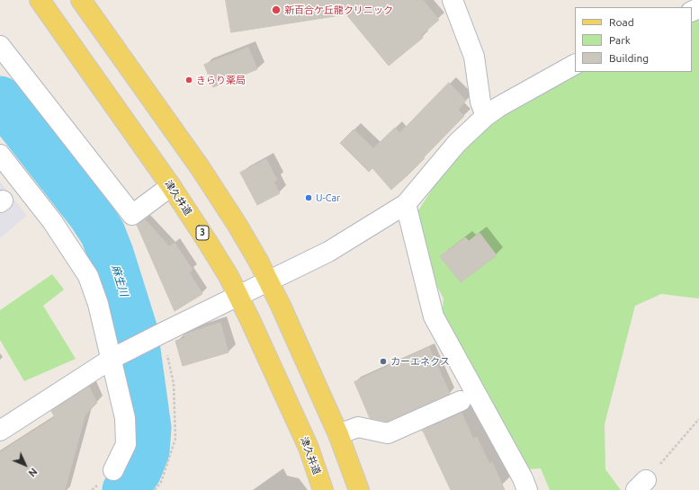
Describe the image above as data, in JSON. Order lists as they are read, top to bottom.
{
  "streets": {
    "main road": ["津久井道", "3"]
  },
  "water": ["麻生川"],
  "places": [
    "新百合ケ丘龍クリニック",
    "きらり薬局",
    "U-Car",
    "カーエネクス"
  ],
  "legend": ["Road", "Park", "Building"],
  "north": "bottom right"
}
